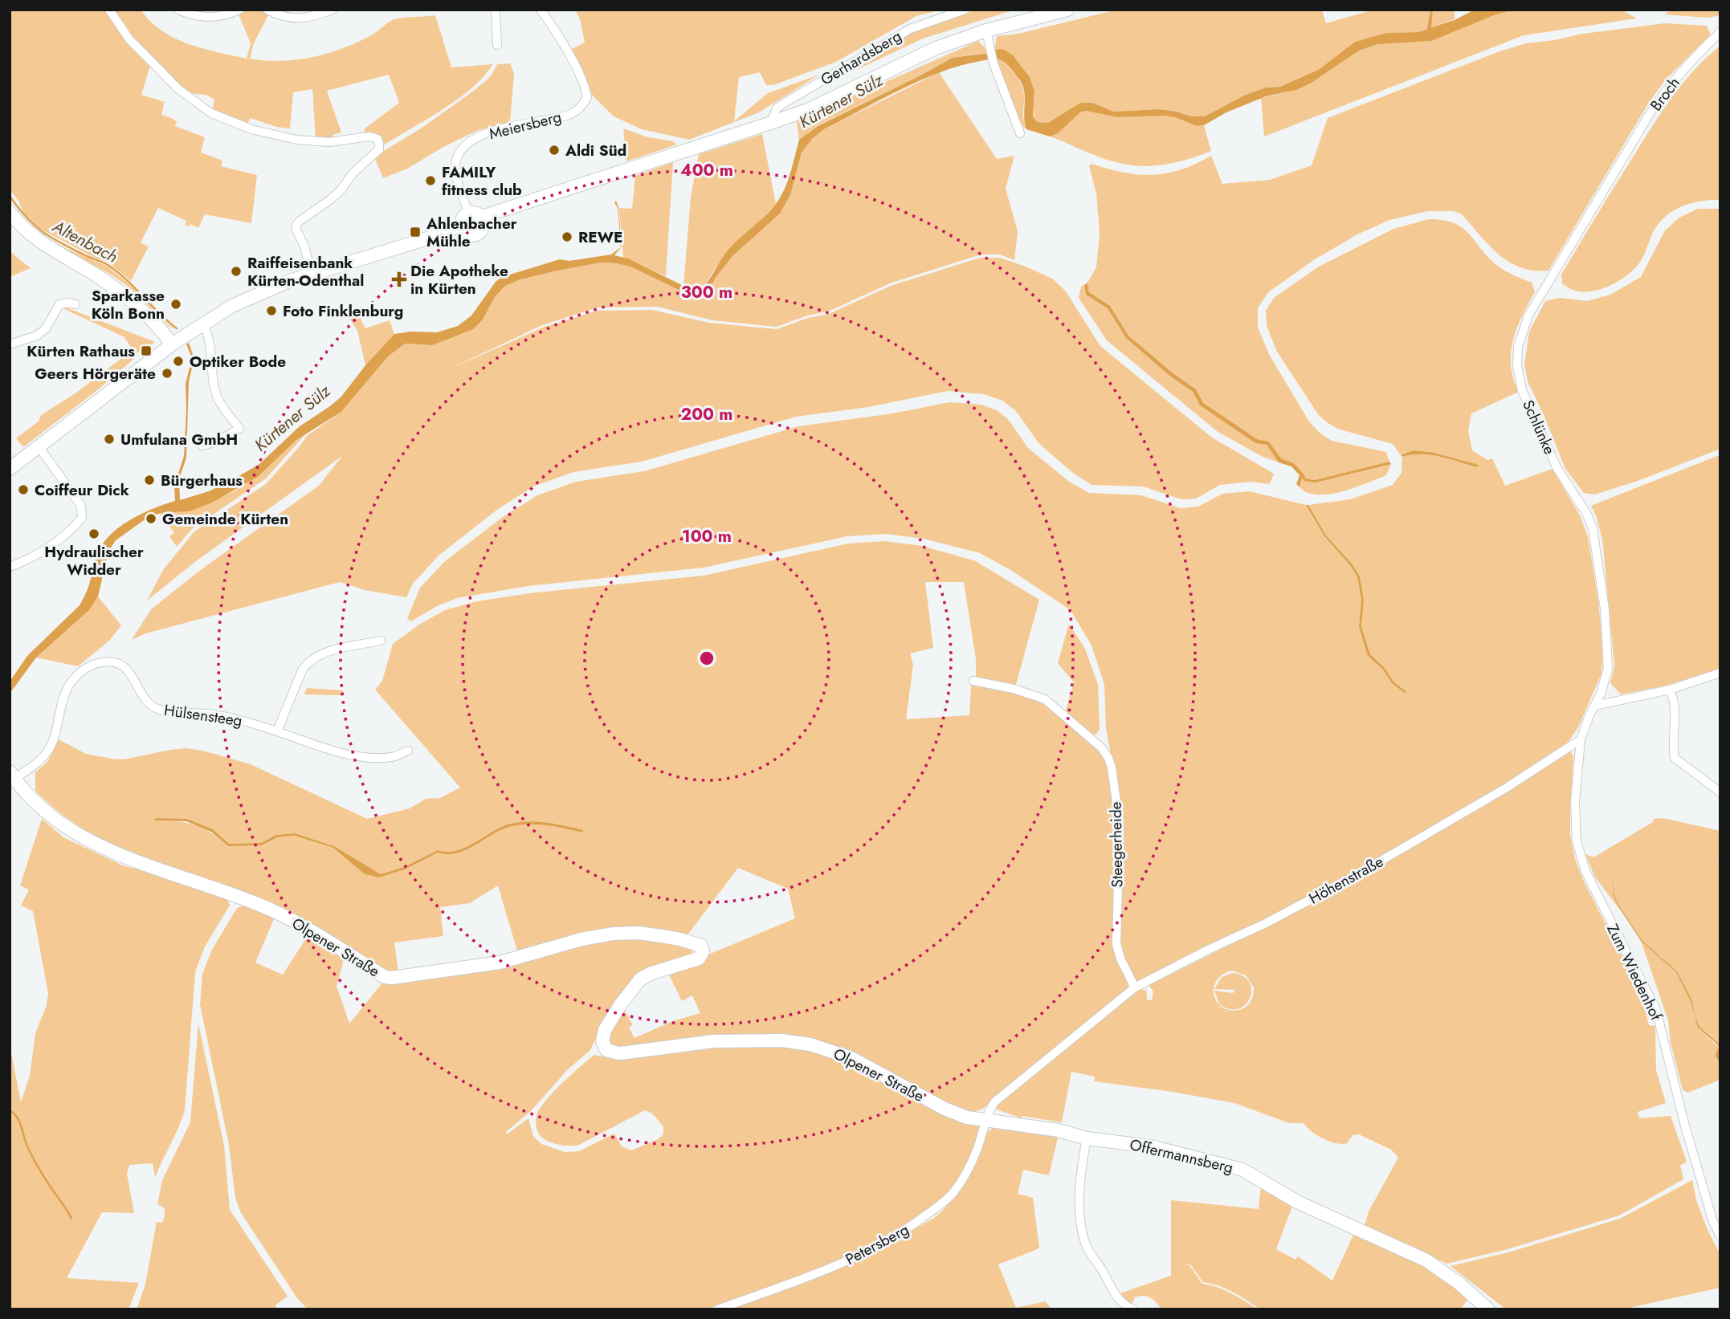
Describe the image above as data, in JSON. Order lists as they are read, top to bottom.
{
  "streets": {
    "street": [
      "Gerhardsberg",
      "Broch",
      "Meiersberg",
      "Schlünke",
      "Hülsensteeg",
      "Steegerheide",
      "Höhenstraße",
      "Olpener Straße",
      "Zum Wiedenhof",
      "Offermannsberg",
      "Petersberg"
    ]
  },
  "crossings": [
    ["Broch", "Schlünke"],
    ["Hülsensteeg", "Olpener Straße"],
    ["Steegerheide", "Höhenstraße"],
    ["Höhenstraße", "Olpener Straße"],
    ["Höhenstraße", "Zum Wiedenhof"],
    ["Höhenstraße", "Offermannsberg"],
    ["Höhenstraße", "Petersberg"],
    ["Olpener Straße", "Offermannsberg"],
    ["Olpener Straße", "Petersberg"],
    ["Offermannsberg", "Petersberg"]
  ],
  "water": ["Kürtener Sülz", "Altenbach"],
  "places": {
    "other": [
      "Aldi Süd",
      "FAMILY fitness club",
      "REWE",
      "Raiffeisenbank Kürten-Odenthal",
      "Sparkasse Köln Bonn",
      "Foto Finklenburg",
      "Optiker Bode",
      "Geers Hörgeräte",
      "Umfulana GmbH",
      "Bürgerhaus",
      "Coiffeur Dick",
      "Gemeinde Kürten",
      "Hydraulischer Widder"
    ],
    "transit": ["Ahlenbacher Mühle", "Kürten Rathaus"],
    "health": ["Die Apotheke in Kürten"]
  },
  "rings": [
    "400 m",
    "300 m",
    "200 m",
    "100 m"
  ]
}
